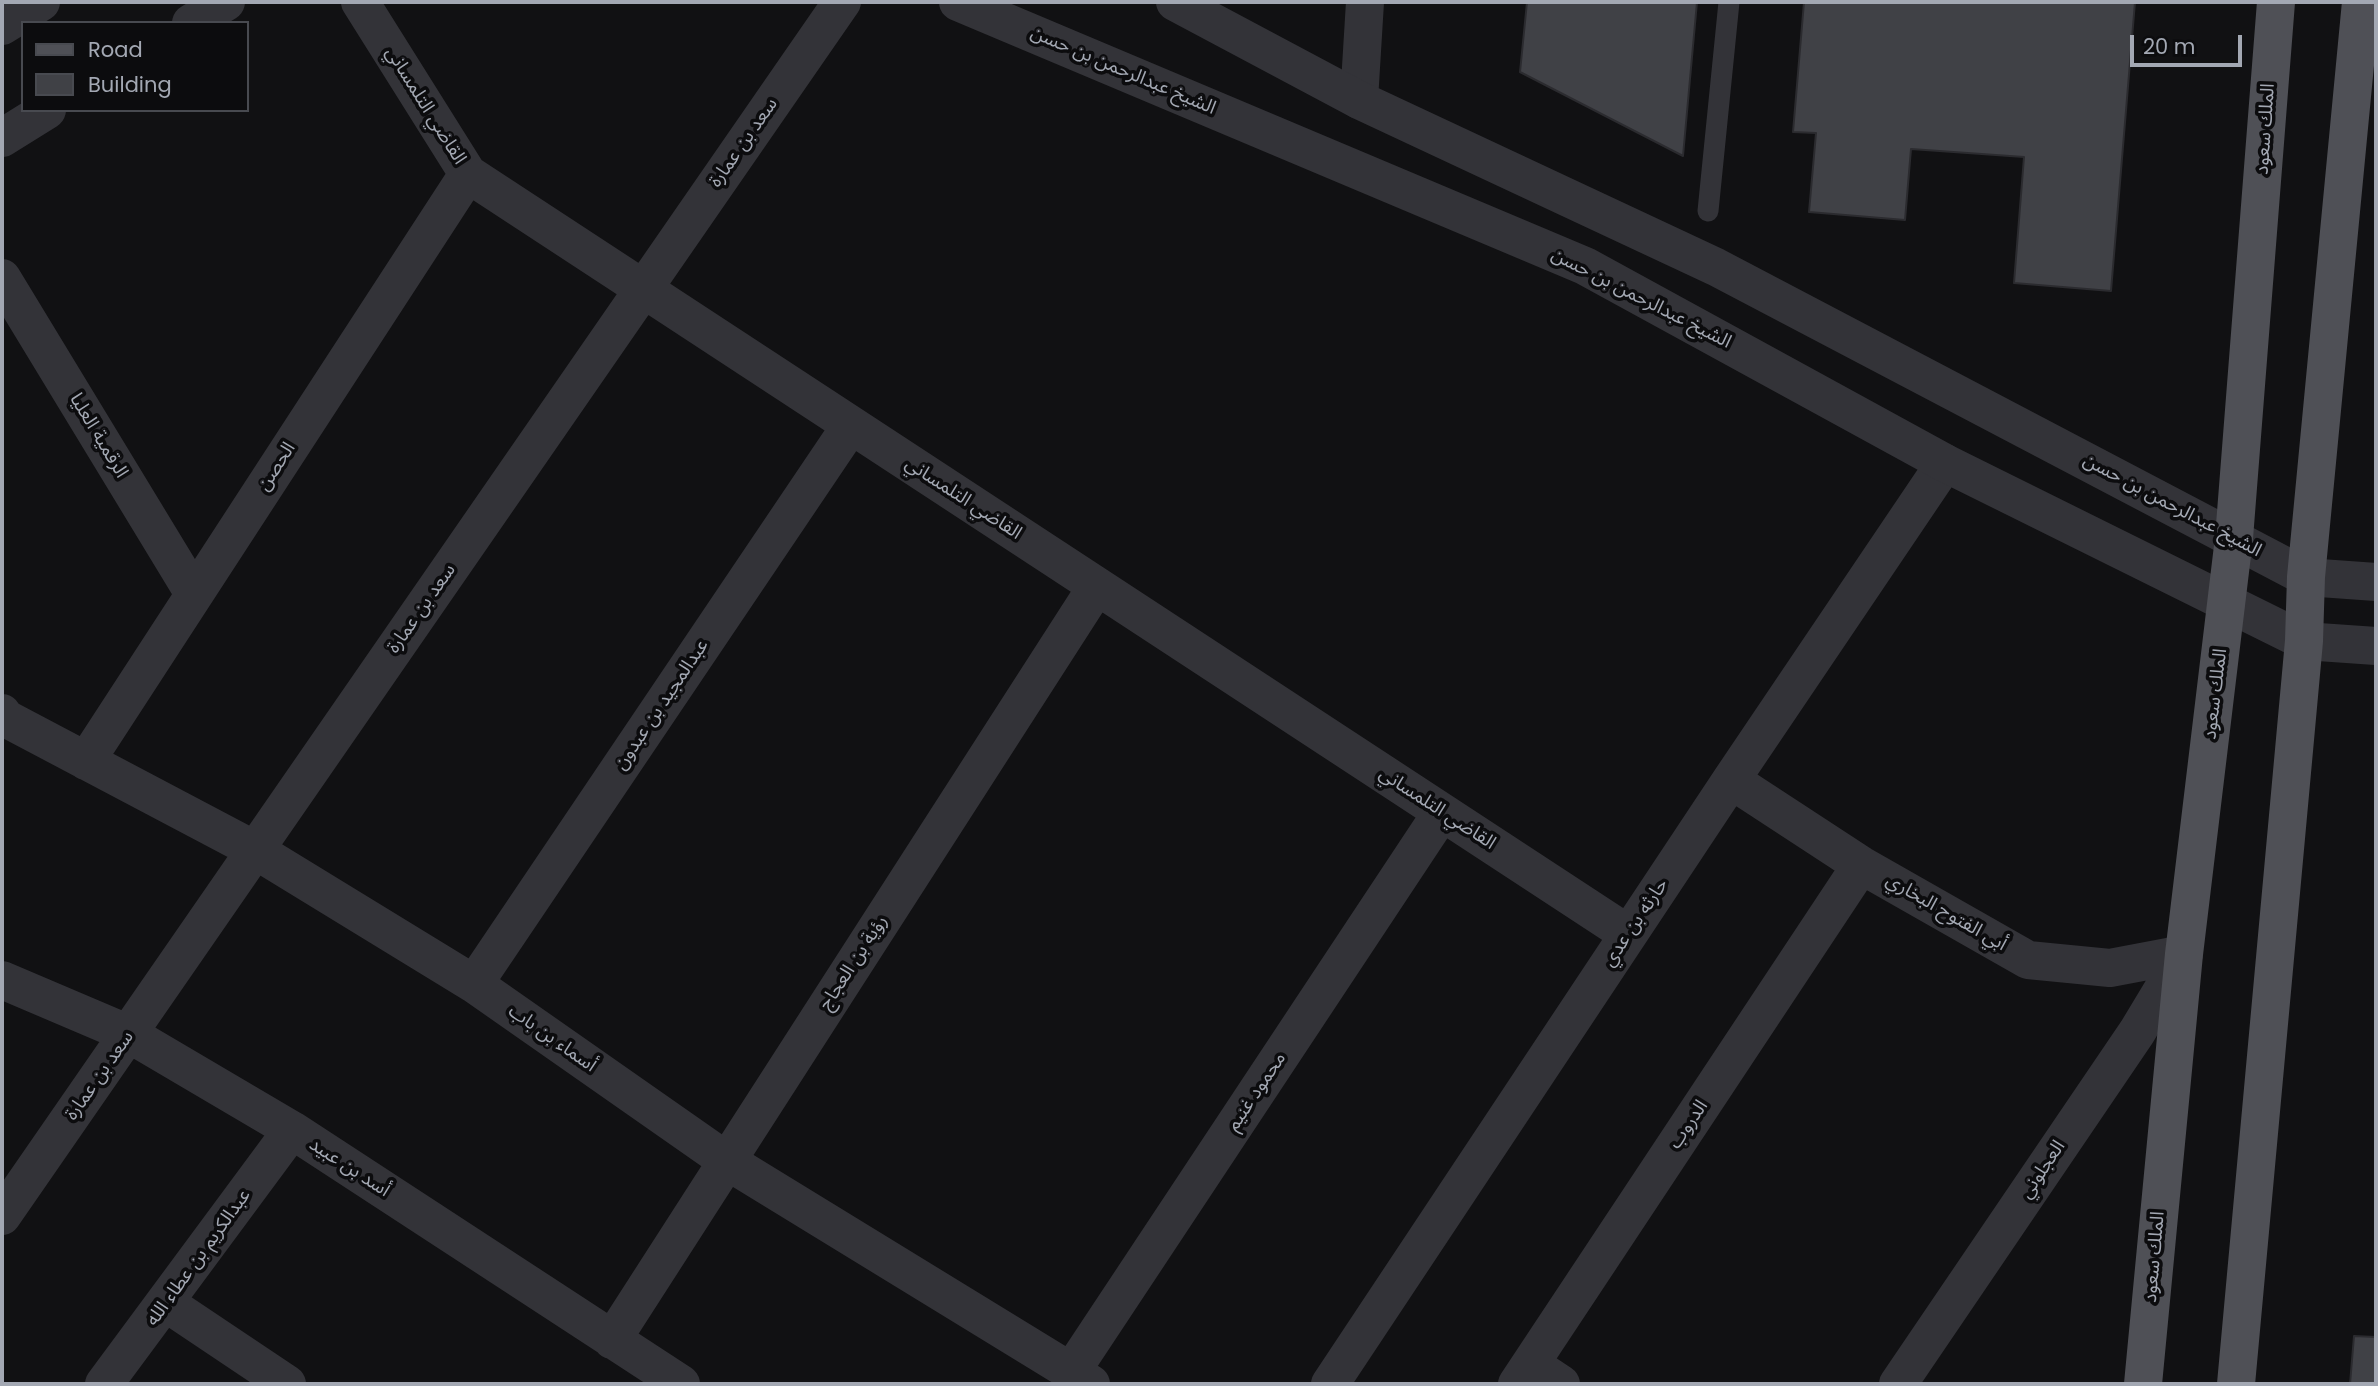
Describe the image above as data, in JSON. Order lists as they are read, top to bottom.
{
  "streets": {
    "main road": ["الملك سعود"],
    "street": [
      "الشيخ عبدالرحمن بن حسن",
      "القاضي التلمساني",
      "سعد بن عمارة",
      "الرقمية العليا",
      "الحصن",
      "عبدالمجيد بن عبدون",
      "أبي الفتوح البخاري",
      "حارثه بن عدي",
      "رؤية بن العجاج",
      "أسماء بن باب",
      "محمود غنيم",
      "الدروب",
      "أسد بن عبيد",
      "العجلوني",
      "عبدالكريم بن عطاء الله"
    ]
  },
  "crossings": [
    ["الشيخ عبدالرحمن بن حسن", "الملك سعود"],
    ["الشيخ عبدالرحمن بن حسن", "حارثه بن عدي"],
    ["القاضي التلمساني", "سعد بن عمارة"],
    ["القاضي التلمساني", "الحصن"],
    ["القاضي التلمساني", "عبدالمجيد بن عبدون"],
    ["القاضي التلمساني", "حارثه بن عدي"],
    ["القاضي التلمساني", "رؤية بن العجاج"],
    ["القاضي التلمساني", "محمود غنيم"],
    ["الملك سعود", "أبي الفتوح البخاري"],
    ["الملك سعود", "العجلوني"],
    ["سعد بن عمارة", "أسماء بن باب"],
    ["سعد بن عمارة", "أسد بن عبيد"],
    ["الرقمية العليا", "الحصن"],
    ["الحصن", "أسماء بن باب"],
    ["عبدالمجيد بن عبدون", "أسماء بن باب"],
    ["أبي الفتوح البخاري", "حارثه بن عدي"],
    ["أبي الفتوح البخاري", "الدروب"],
    ["أبي الفتوح البخاري", "العجلوني"],
    ["رؤية بن العجاج", "أسماء بن باب"],
    ["رؤية بن العجاج", "أسد بن عبيد"],
    ["أسماء بن باب", "محمود غنيم"],
    ["أسد بن عبيد", "عبدالكريم بن عطاء الله"]
  ],
  "legend": ["Road", "Building"],
  "scale_bar": "20 m"
}
